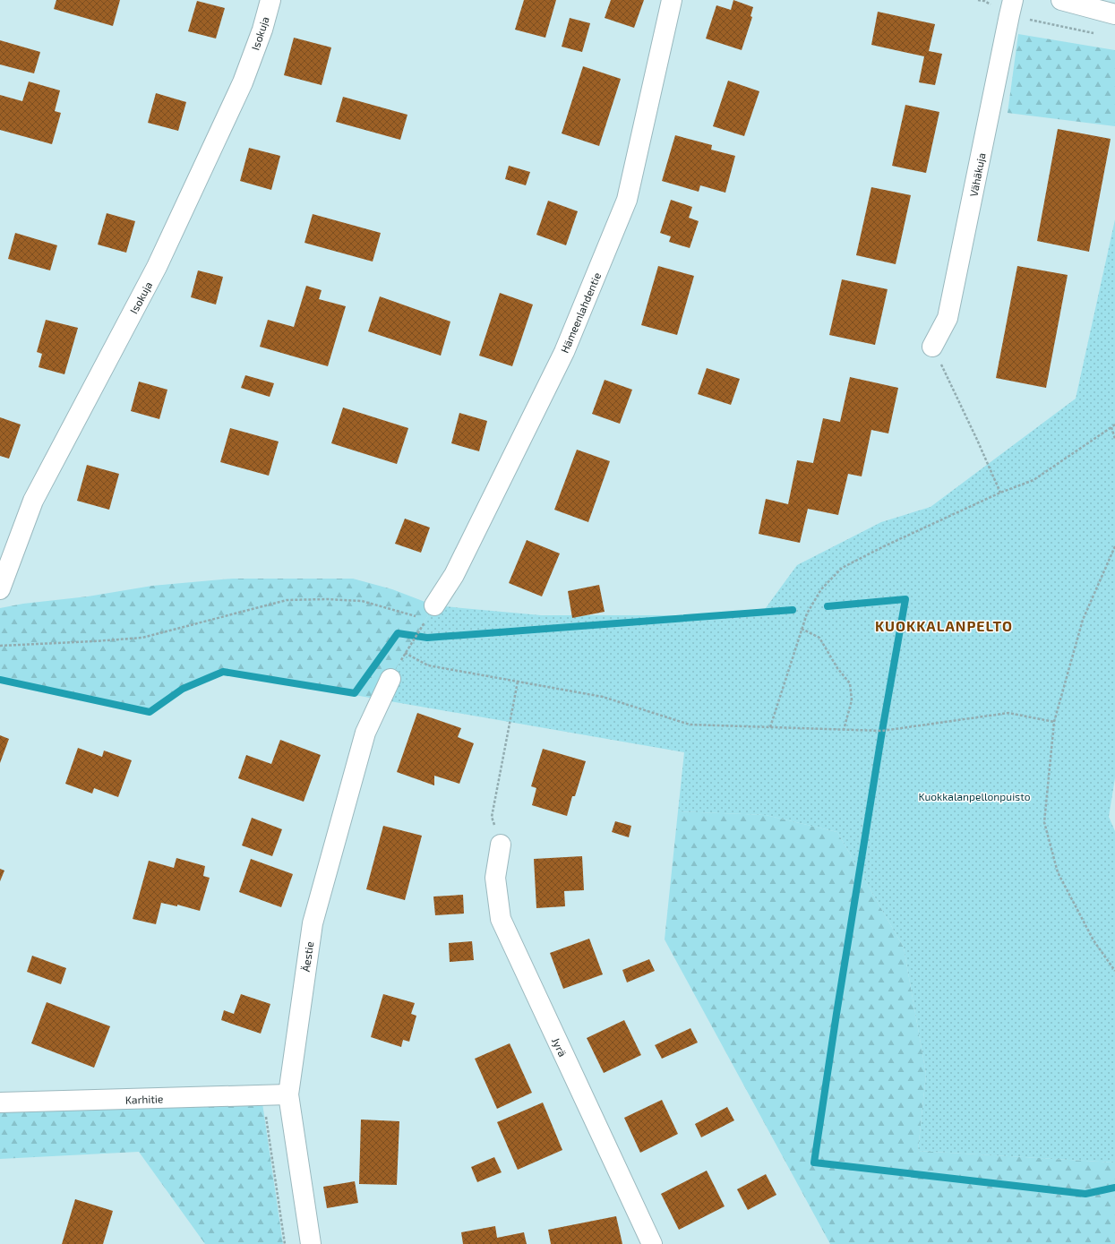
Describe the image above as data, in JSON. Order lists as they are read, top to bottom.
{
  "streets": {
    "street": [
      "Isokuja",
      "Vähäkuja",
      "Hämeenlahdentie",
      "Äestie",
      "Jyrä",
      "Karhitie"
    ]
  },
  "crossings": [
    ["Äestie", "Karhitie"]
  ],
  "districts": ["KUOKKALANPELTO"],
  "parks": ["Kuokkalanpellonpuisto"]
}
